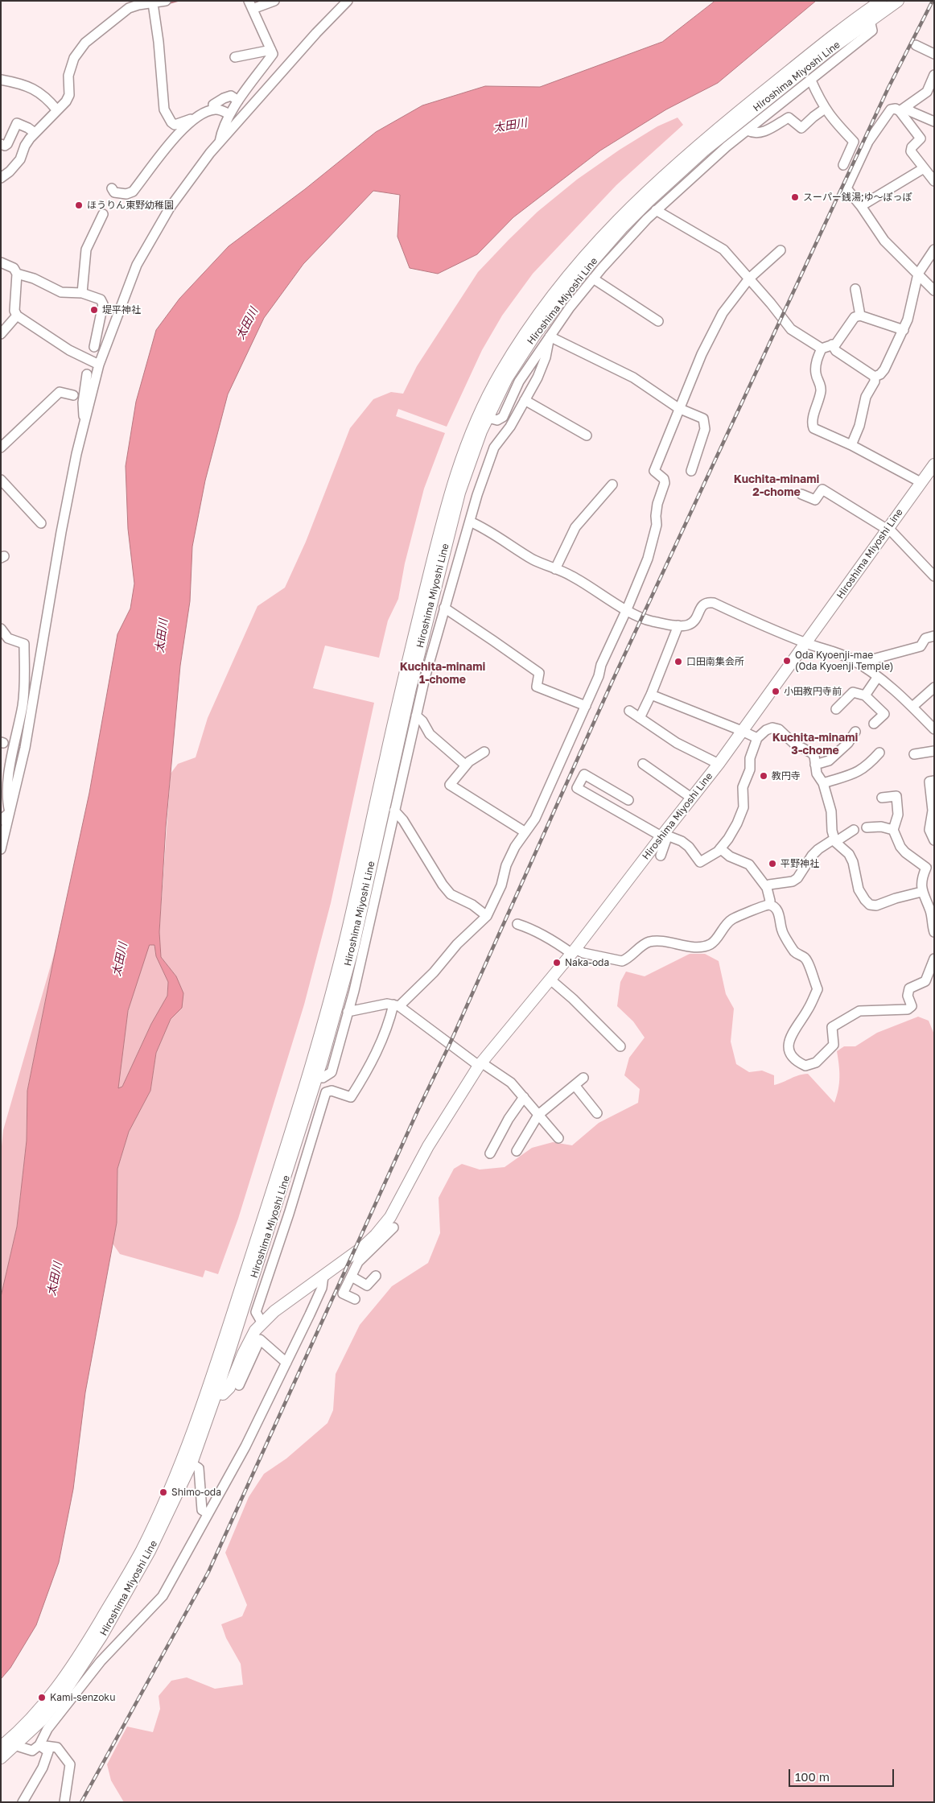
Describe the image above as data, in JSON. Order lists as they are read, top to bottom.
{
  "streets": {
    "main road": ["Hiroshima Miyoshi Line"]
  },
  "districts": ["Kuchita-minami 2-chome", "Kuchita-minami 1-chome", "Kuchita-minami 3-chome"],
  "water": ["太田川"],
  "places": [
    "スーパー銭湯;ゆ～ぽっぽ",
    "ほうりん東野幼稚園",
    "堤平神社",
    "Oda Kyoenji-mae (Oda Kyoenji Temple)",
    "口田南集会所",
    "小田教円寺前",
    "教円寺",
    "平野神社",
    "Naka-oda",
    "Shimo-oda",
    "Kami-senzoku"
  ],
  "scale_bar": "100 m"
}
